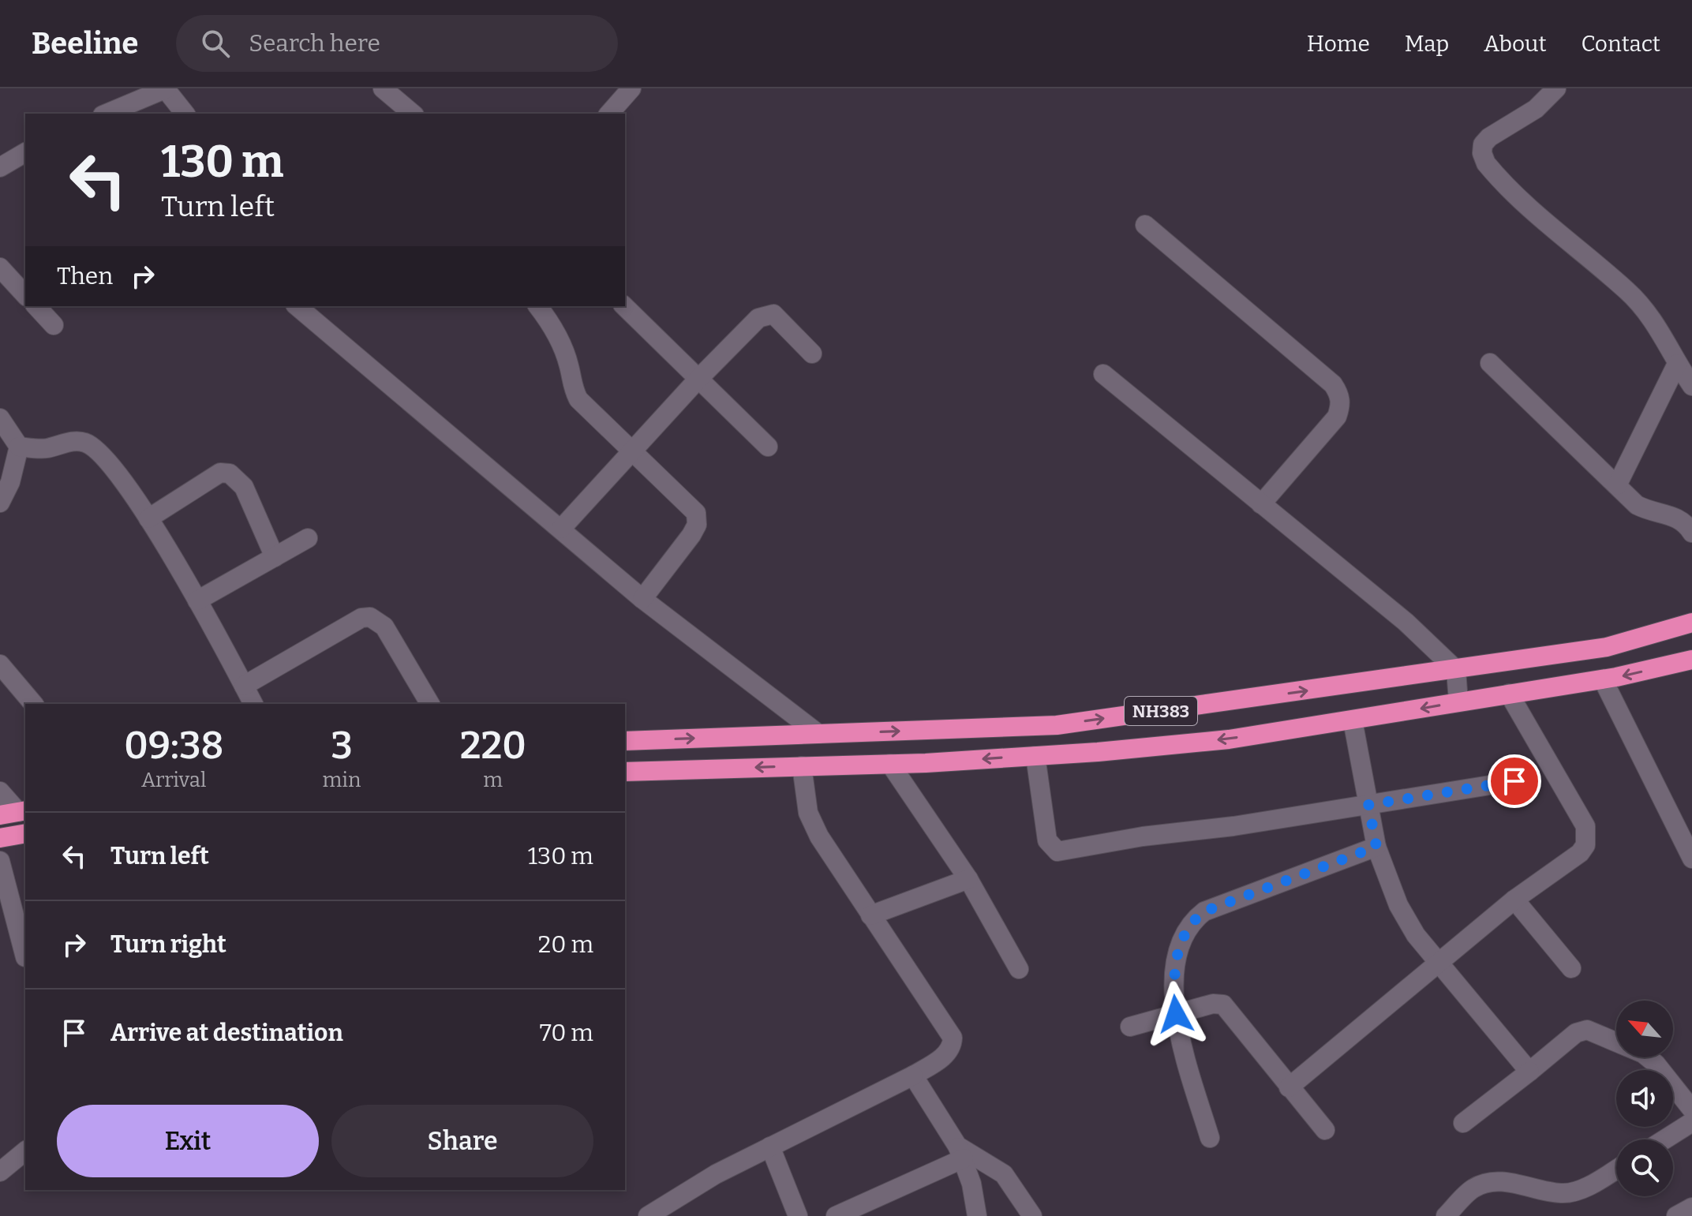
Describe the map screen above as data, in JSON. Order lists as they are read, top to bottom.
{
  "streets": {
    "highway": ["NH383"]
  },
  "north": "top left",
  "page": {
    "header": "Beeline",
    "search": "Search here",
    "nav": [
      "Home",
      "Map",
      "About",
      "Contact"
    ],
    "turn": ["130 m", "Turn left"],
    "then": "Then",
    "eta": [
      "09:38",
      "Arrival",
      "3",
      "min",
      "220",
      "m"
    ],
    "list": [
      {
        "name": "Turn left",
        "value": "130 m"
      },
      {
        "name": "Turn right",
        "value": "20 m"
      },
      {
        "name": "Arrive at destination",
        "value": "70 m"
      }
    ],
    "buttons": ["Exit", "Share"]
  }
}
